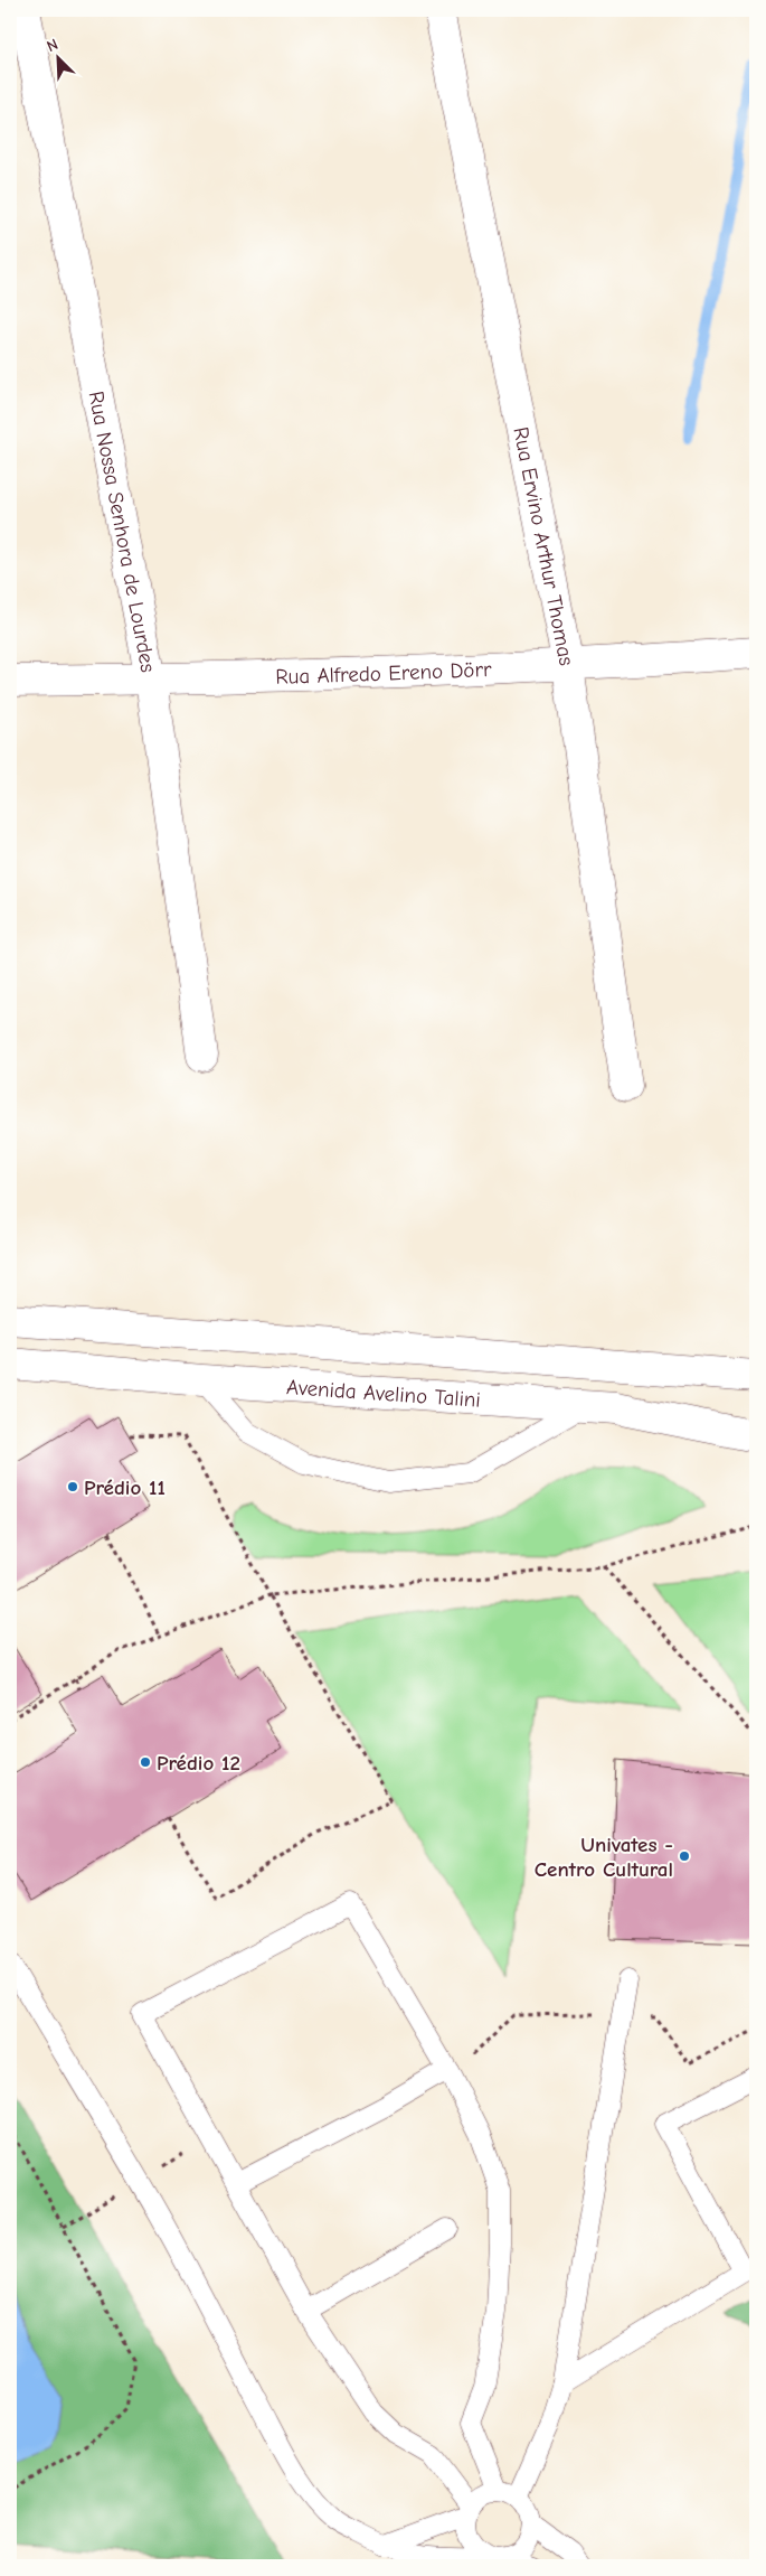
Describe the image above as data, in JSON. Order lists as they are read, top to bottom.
{
  "streets": {
    "street": [
      "Rua Nossa Senhora de Lourdes",
      "Rua Ervino Arthur Thomas",
      "Rua Alfredo Ereno Dörr",
      "Avenida Avelino Talini"
    ]
  },
  "crossings": [
    ["Rua Nossa Senhora de Lourdes", "Rua Alfredo Ereno Dörr"],
    ["Rua Ervino Arthur Thomas", "Rua Alfredo Ereno Dörr"]
  ],
  "places": ["Prédio 11", "Prédio 12", "Univates - Centro Cultural"],
  "north": "top left"
}
